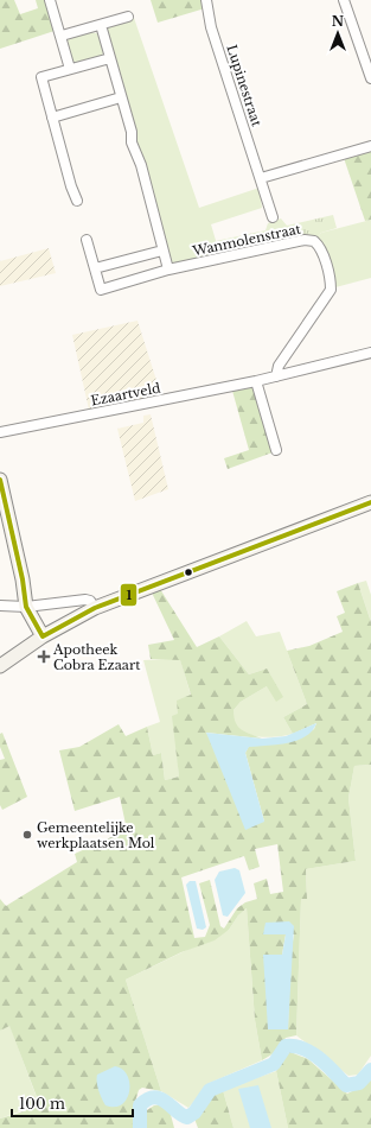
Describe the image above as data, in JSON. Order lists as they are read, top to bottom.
{
  "streets": {
    "street": ["Lupinestraat", "Wanmolenstraat", "Ezaartveld"]
  },
  "crossings": [
    ["Wanmolenstraat", "Ezaartveld"]
  ],
  "places": {
    "health": ["Apotheek Cobra Ezaart"],
    "other": ["Gemeentelijke werkplaatsen Mol"]
  },
  "lines": ["transit line 1"],
  "scale_bar": "100 m",
  "north": "top"
}
